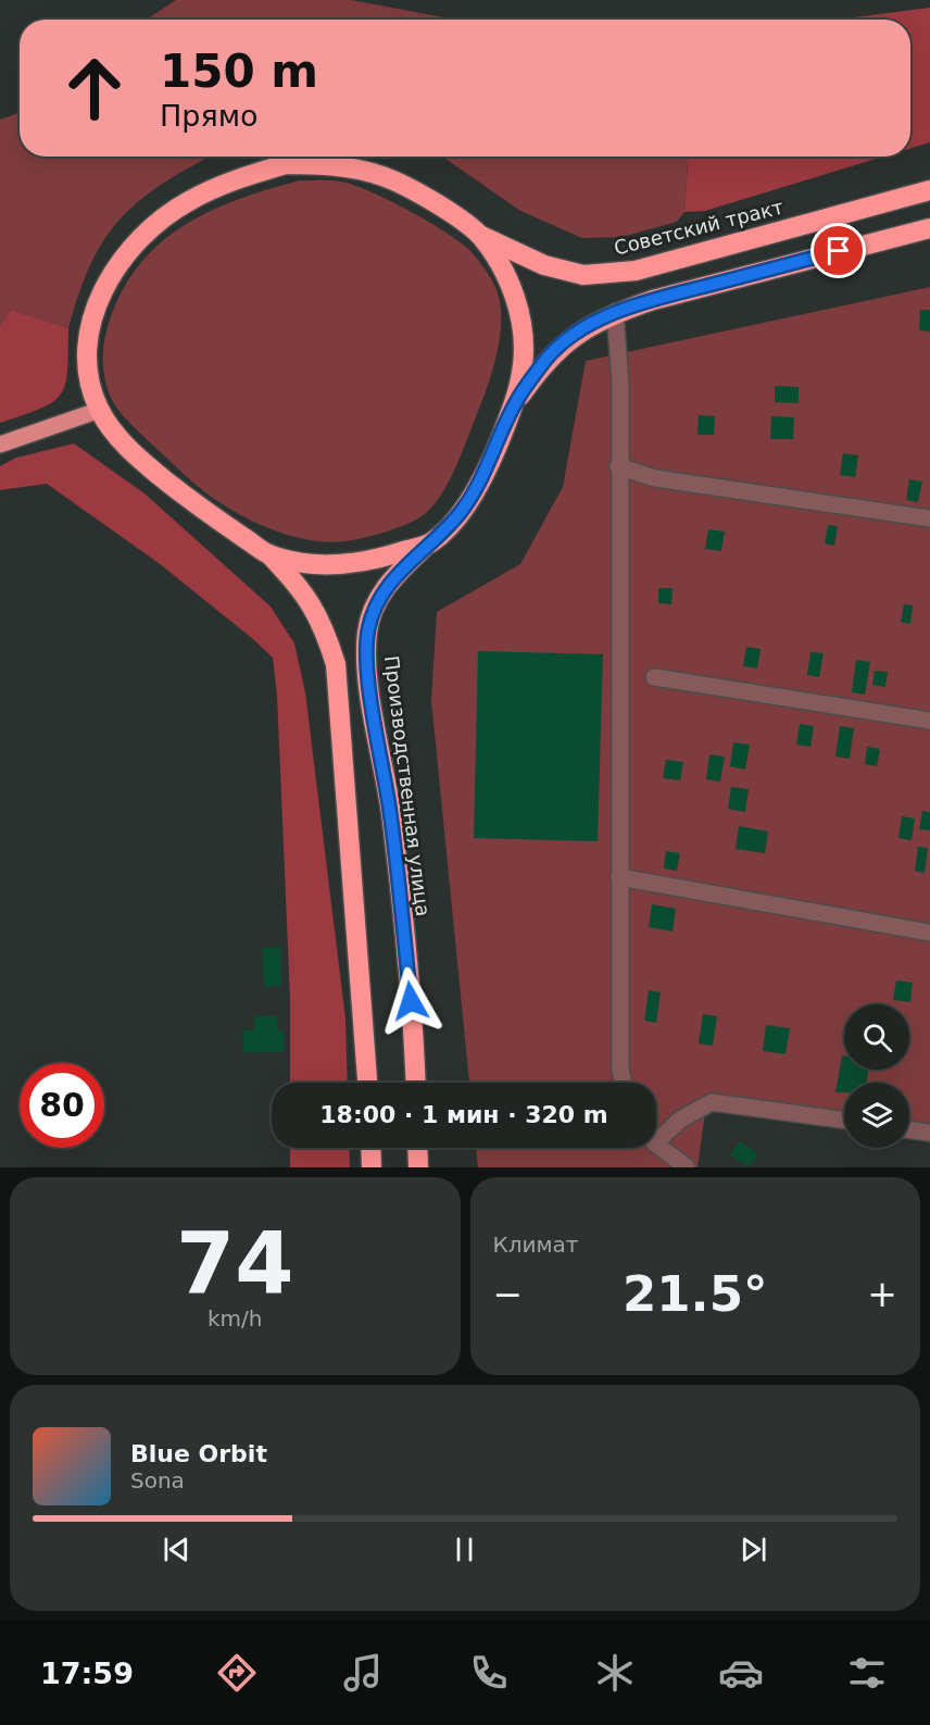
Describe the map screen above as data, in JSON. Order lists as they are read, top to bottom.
{
  "streets": {
    "highway": ["Советский тракт", "Производственная улица"]
  },
  "page": {
    "turn": ["150 m", "Прямо"],
    "limit": "80",
    "trip": "18:00 · 1 мин · 320 m",
    "tile": [
      ["74", "km/h"],
      "Климат"
    ],
    "heat": ["−", "21.5°", "+"],
    "song": ["Blue Orbit", "Sona"],
    "tabs": "17:59"
  }
}
